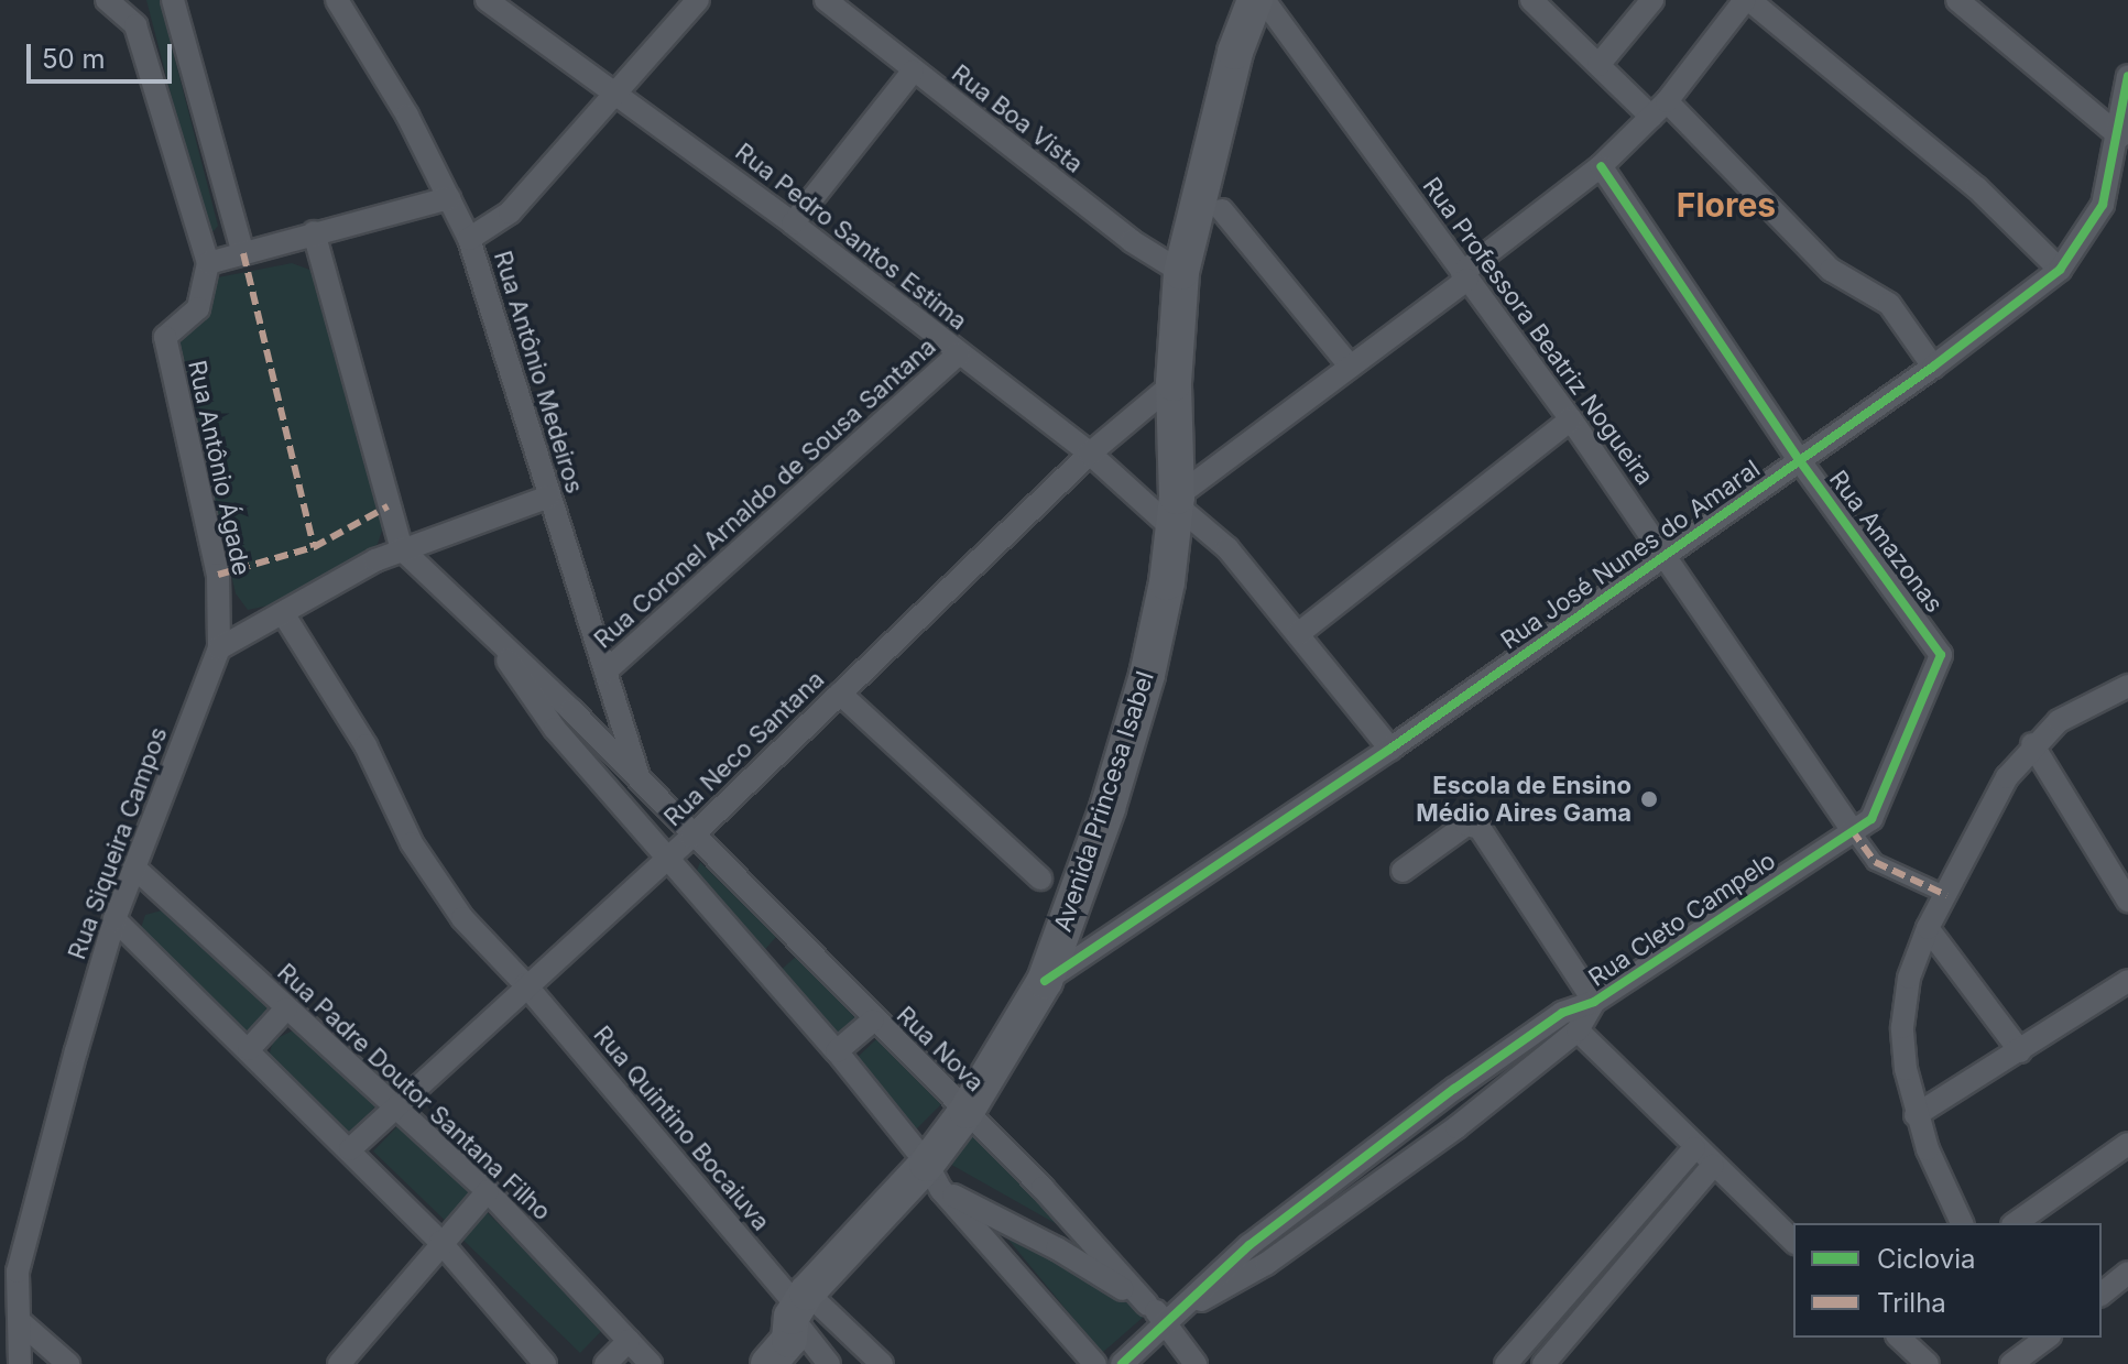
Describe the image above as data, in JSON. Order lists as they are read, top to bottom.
{
  "streets": {
    "main road": ["Avenida Princesa Isabel"],
    "street": [
      "Rua Boa Vista",
      "Rua Pedro Santos Estima",
      "Rua Professora Beatriz Nogueira",
      "Rua Antônio Medeiros",
      "Rua Antônio Ágade",
      "Rua Coronel Arnaldo de Sousa Santana",
      "Rua Amazonas",
      "Rua José Nunes do Amaral",
      "Rua Neco Santana",
      "Rua Siqueira Campos",
      "Rua Cleto Campelo",
      "Rua Nova",
      "Rua Padre Doutor Santana Filho",
      "Rua Quintino Bocaiuva"
    ]
  },
  "crossings": [
    ["Rua Boa Vista", "Avenida Princesa Isabel"],
    ["Rua Pedro Santos Estima", "Rua Coronel Arnaldo de Sousa Santana"],
    ["Rua Pedro Santos Estima", "Rua José Nunes do Amaral"],
    ["Rua Pedro Santos Estima", "Rua Neco Santana"],
    ["Rua Pedro Santos Estima", "Avenida Princesa Isabel"],
    ["Rua Professora Beatriz Nogueira", "Rua José Nunes do Amaral"],
    ["Rua Professora Beatriz Nogueira", "Rua Cleto Campelo"],
    ["Rua Antônio Medeiros", "Rua Coronel Arnaldo de Sousa Santana"],
    ["Rua Antônio Medeiros", "Rua Nova"],
    ["Rua Antônio Ágade", "Rua Siqueira Campos"],
    ["Rua Amazonas", "Rua José Nunes do Amaral"],
    ["Rua Amazonas", "Rua Cleto Campelo"],
    ["Rua José Nunes do Amaral", "Avenida Princesa Isabel"],
    ["Rua Neco Santana", "Avenida Princesa Isabel"],
    ["Rua Neco Santana", "Rua Nova"],
    ["Rua Neco Santana", "Rua Padre Doutor Santana Filho"],
    ["Rua Neco Santana", "Rua Quintino Bocaiuva"],
    ["Avenida Princesa Isabel", "Rua Nova"],
    ["Avenida Princesa Isabel", "Rua Quintino Bocaiuva"],
    ["Rua Siqueira Campos", "Rua Padre Doutor Santana Filho"],
    ["Rua Cleto Campelo", "Rua Nova"]
  ],
  "districts": ["Flores"],
  "places": ["Escola de Ensino Médio Aires Gama"],
  "legend": ["Ciclovia", "Trilha"],
  "scale_bar": "50 m"
}
